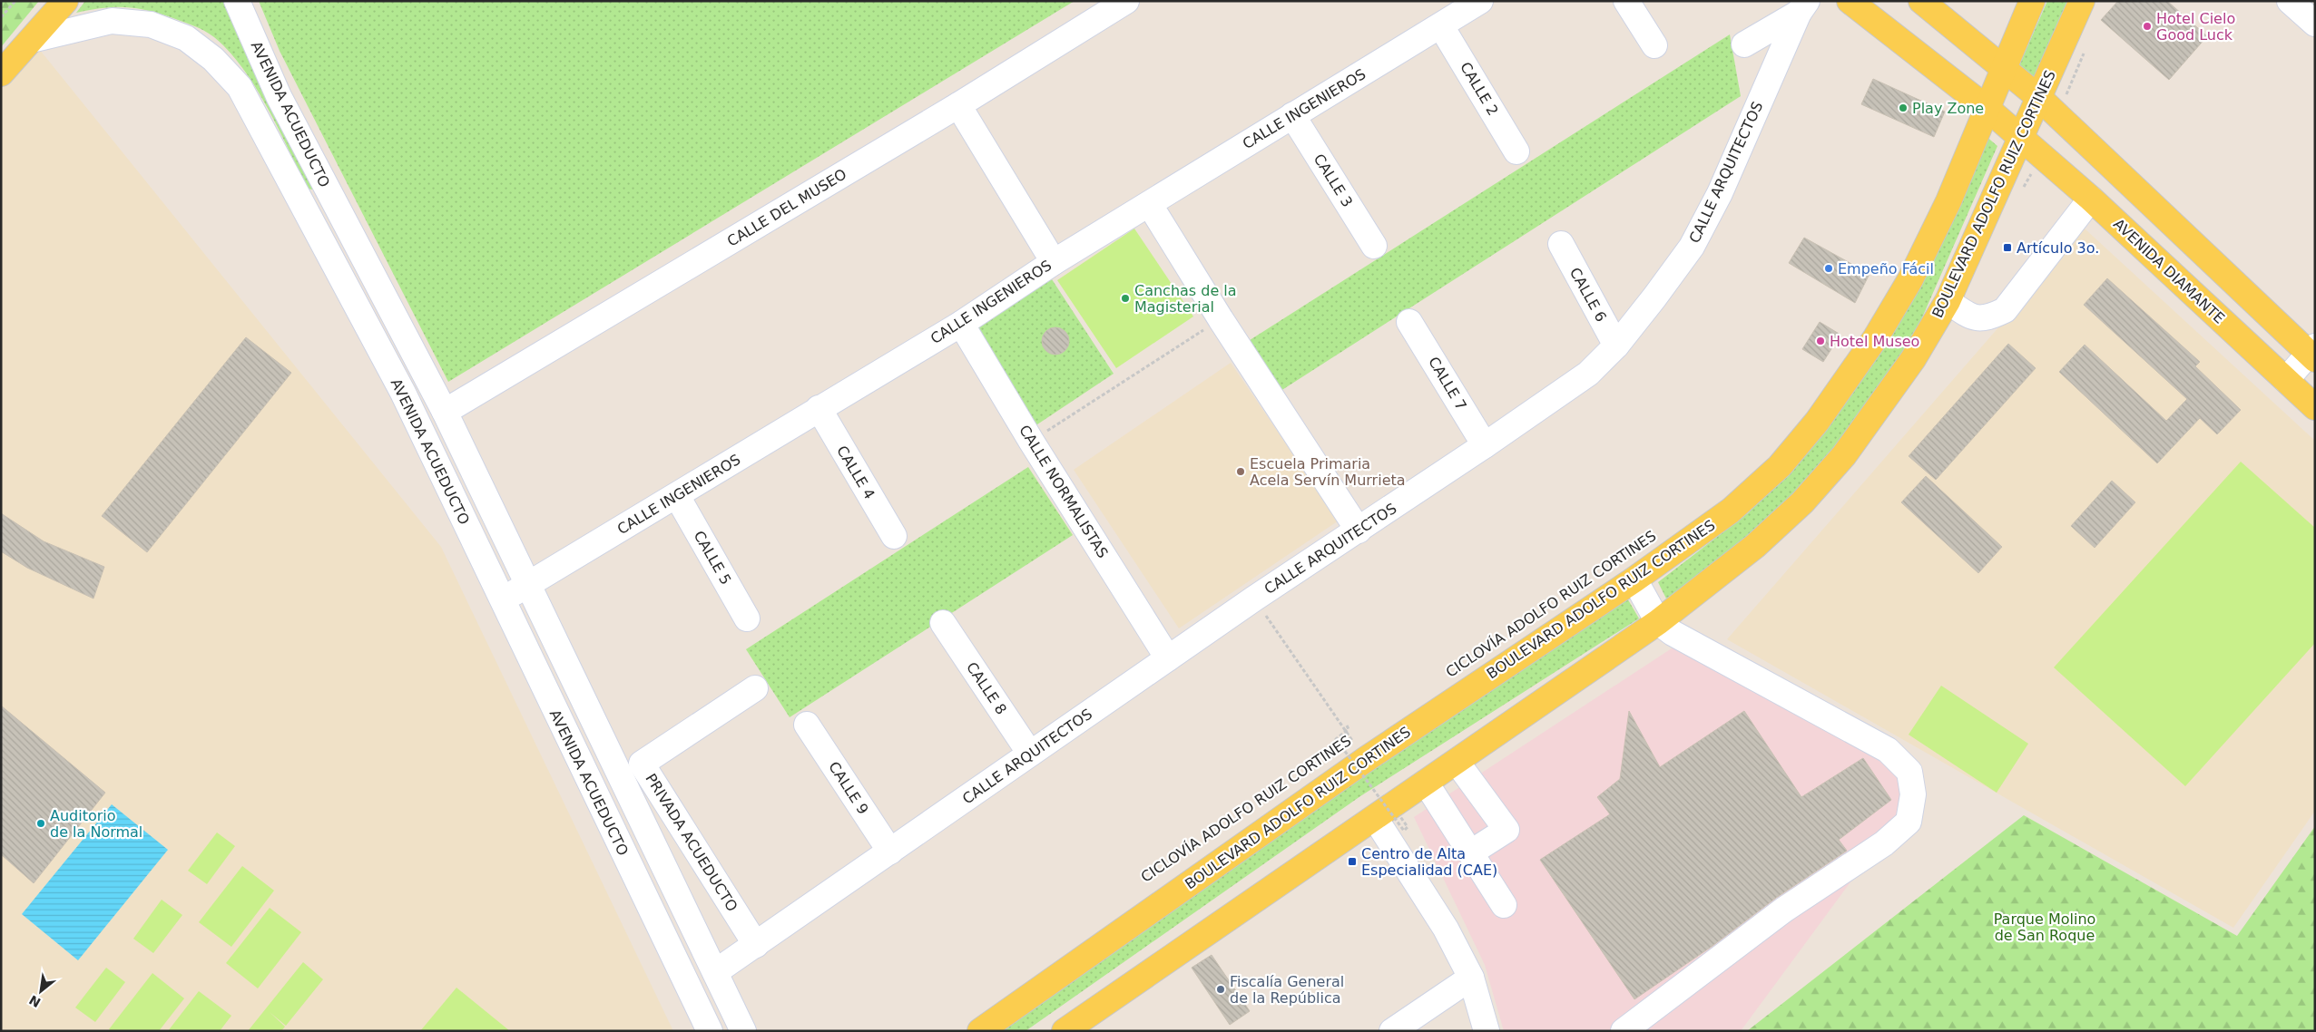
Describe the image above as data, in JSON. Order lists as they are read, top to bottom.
{
  "streets": {
    "main road": ["BOULEVARD ADOLFO RUIZ CORTINES", "AVENIDA DIAMANTE"],
    "street": [
      "CALLE 2",
      "CALLE INGENIEROS",
      "AVENIDA ACUEDUCTO",
      "CALLE ARQUITECTOS",
      "CALLE 3",
      "CALLE DEL MUSEO",
      "CALLE 6",
      "CALLE 7",
      "CALLE 4",
      "CALLE NORMALISTAS",
      "CALLE 5",
      "CALLE 8",
      "CALLE 9",
      "PRIVADA ACUEDUCTO"
    ]
  },
  "crossings": [
    ["CALLE 2", "CALLE INGENIEROS"],
    ["CALLE INGENIEROS", "AVENIDA ACUEDUCTO"],
    ["CALLE INGENIEROS", "CALLE 3"],
    ["CALLE INGENIEROS", "CALLE 4"],
    ["CALLE INGENIEROS", "CALLE NORMALISTAS"],
    ["CALLE INGENIEROS", "CALLE 5"],
    ["AVENIDA ACUEDUCTO", "CALLE ARQUITECTOS"],
    ["AVENIDA ACUEDUCTO", "CALLE DEL MUSEO"],
    ["CALLE ARQUITECTOS", "CALLE 6"],
    ["CALLE ARQUITECTOS", "CALLE 7"],
    ["CALLE ARQUITECTOS", "CALLE NORMALISTAS"],
    ["CALLE ARQUITECTOS", "CALLE 8"],
    ["CALLE ARQUITECTOS", "CALLE 9"],
    ["CALLE ARQUITECTOS", "PRIVADA ACUEDUCTO"],
    ["BOULEVARD ADOLFO RUIZ CORTINES", "AVENIDA DIAMANTE"]
  ],
  "parks": ["Parque Molino de San Roque"],
  "places": {
    "other": [
      "Hotel Cielo Good Luck",
      "Play Zone",
      "Empeño Fácil",
      "Canchas de la Magisterial",
      "Hotel Museo",
      "Escuela Primaria Acela Servín Murrieta",
      "Auditorio de la Normal",
      "Fiscalía General de la República"
    ],
    "transit": ["Artículo 3o.", "Centro de Alta Especialidad (CAE)"]
  },
  "north": "bottom left"
}
